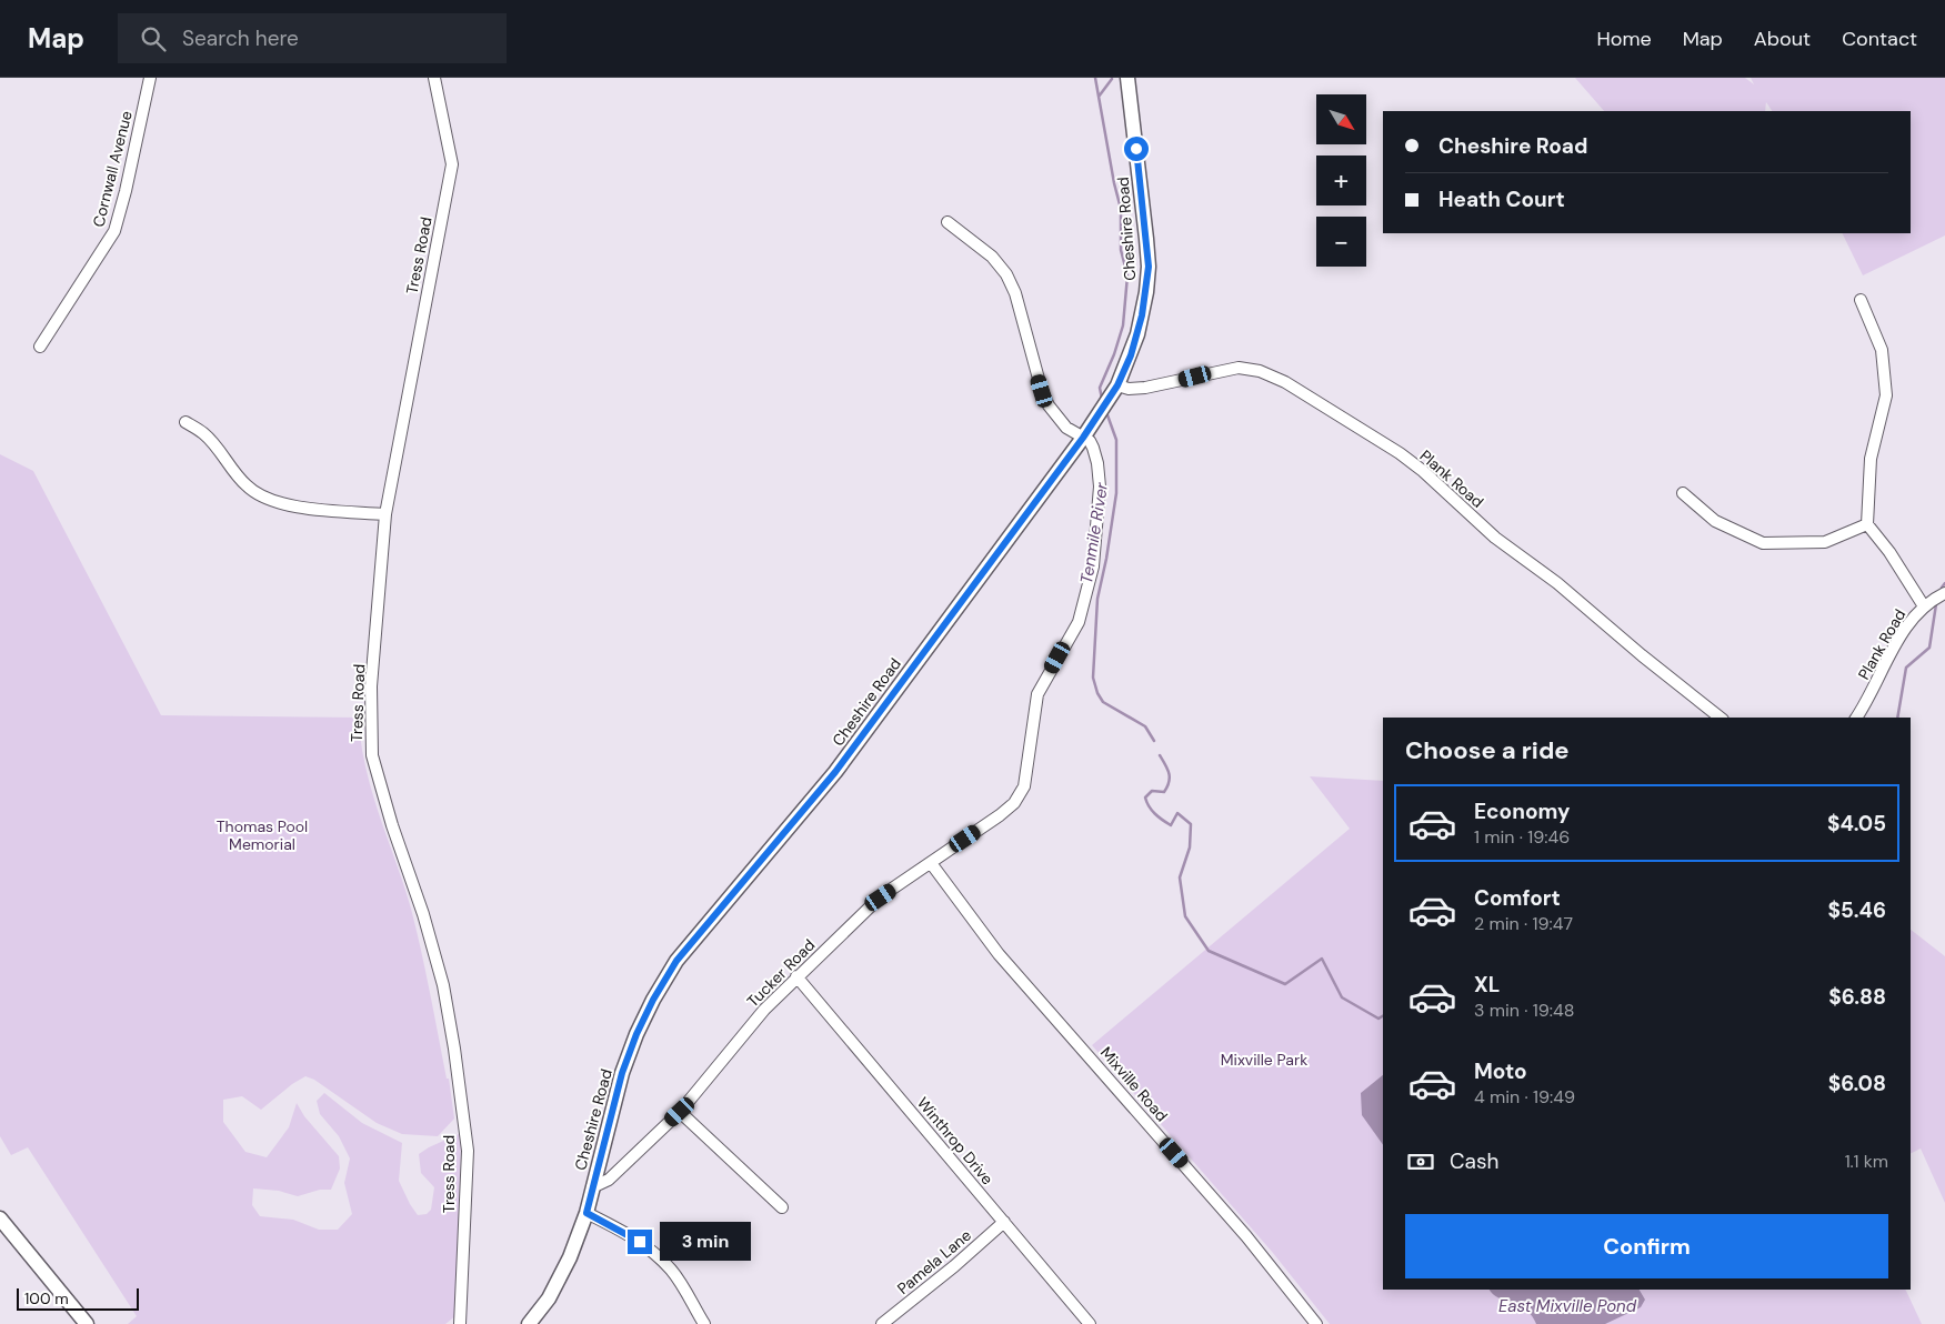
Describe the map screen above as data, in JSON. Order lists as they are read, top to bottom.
{
  "streets": {
    "main road": ["Cheshire Road"],
    "street": [
      "Cornwall Avenue",
      "Tress Road",
      "Plank Road",
      "Tucker Road",
      "Mixville Road",
      "Winthrop Drive",
      "Pamela Lane"
    ]
  },
  "crossings": [
    ["Cheshire Road", "Plank Road"],
    ["Cheshire Road", "Tucker Road"],
    ["Tucker Road", "Mixville Road"],
    ["Tucker Road", "Winthrop Drive"],
    ["Winthrop Drive", "Pamela Lane"]
  ],
  "water": ["Tenmile River", "East Mixville Pond"],
  "parks": ["Thomas Pool Memorial", "Mixville Park"],
  "scale_bar": "100 m",
  "north": "bottom right",
  "page": {
    "header": "Map",
    "search": "Search here",
    "nav": [
      "Home",
      "Map",
      "About",
      "Contact"
    ],
    "map_buttons": ["+", "−"],
    "banner": ["Cheshire Road", "Heath Court"],
    "heading": "Choose a ride",
    "list": [
      {
        "name": "Economy",
        "note": "1 min · 19:46",
        "value": "$4.05"
      },
      {
        "name": "Comfort",
        "note": "2 min · 19:47",
        "value": "$5.46"
      },
      {
        "name": "XL",
        "note": "3 min · 19:48",
        "value": "$6.88"
      },
      {
        "name": "Moto",
        "note": "4 min · 19:49",
        "value": "$6.08"
      }
    ],
    "pay": ["Cash", "1.1 km"],
    "buttons": "Confirm",
    "bubble": "3 min",
    "scale": "100 m"
  }
}
